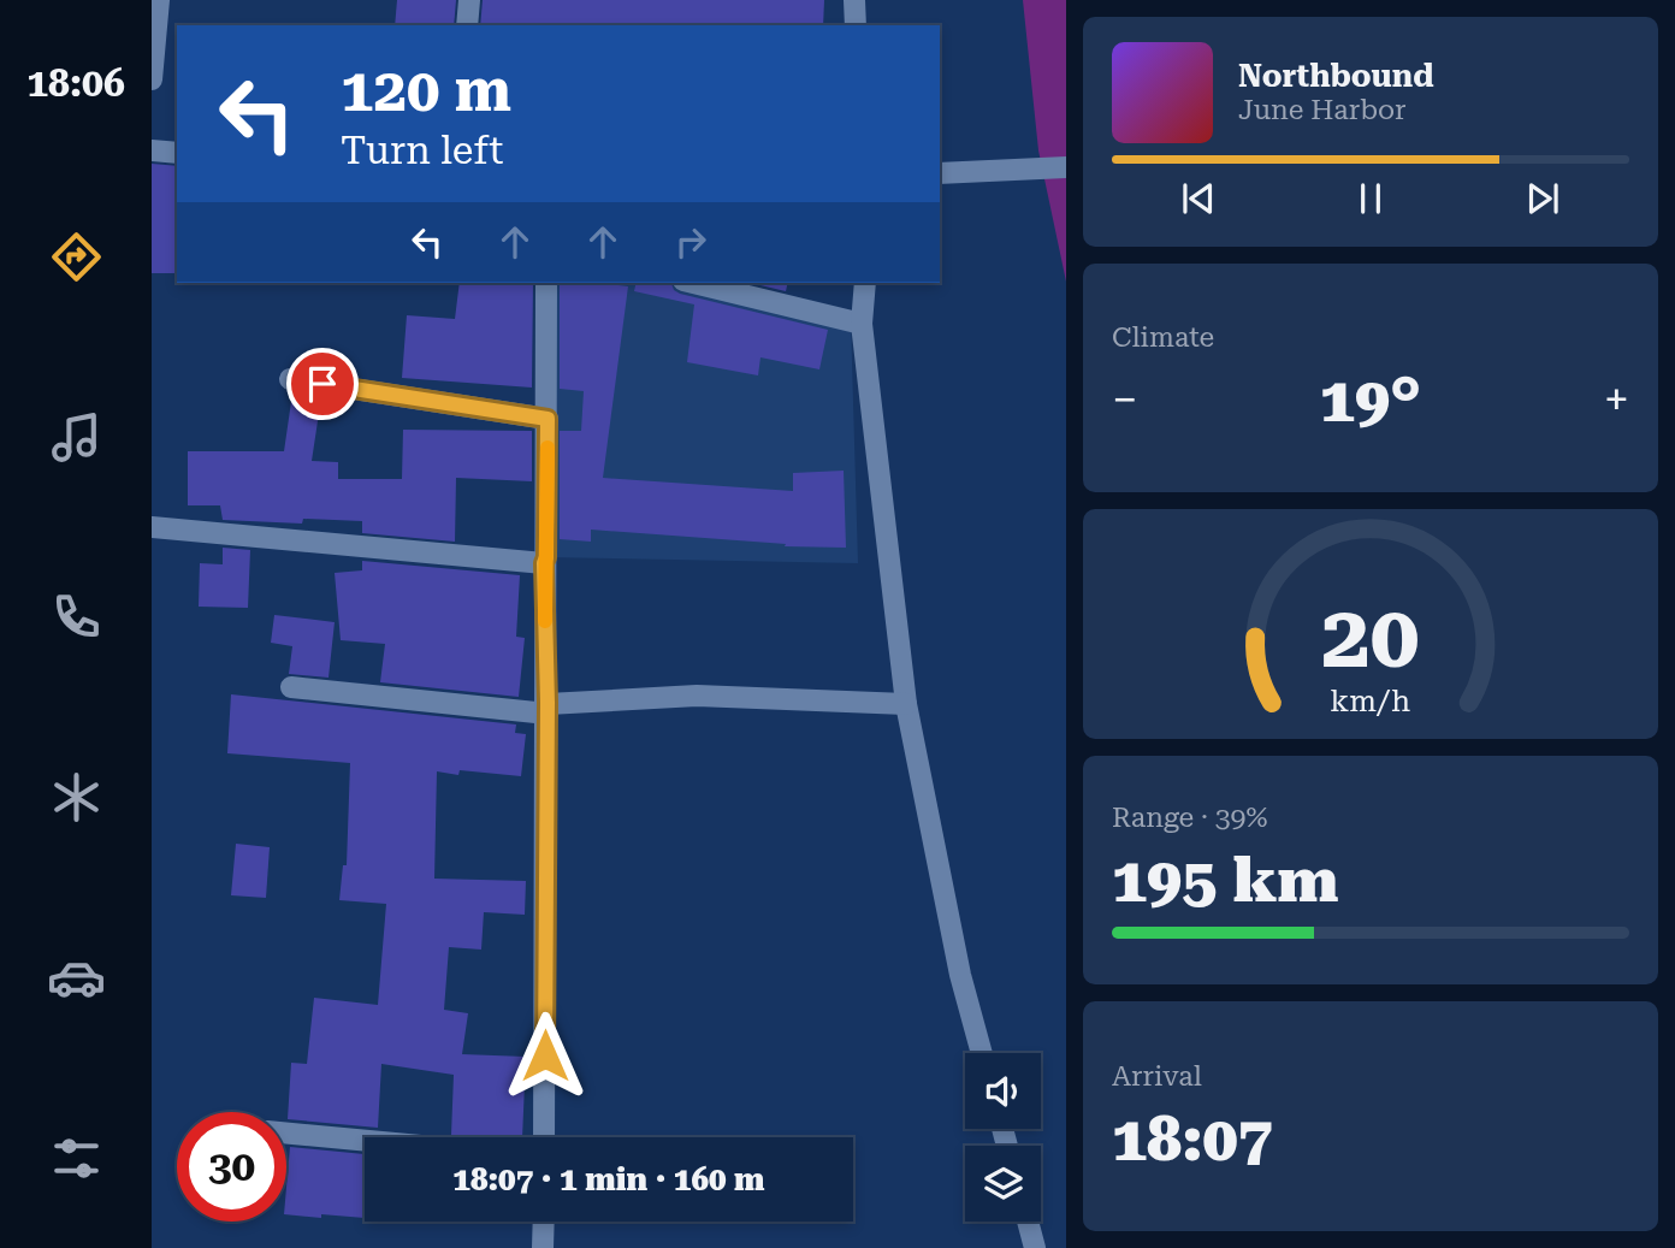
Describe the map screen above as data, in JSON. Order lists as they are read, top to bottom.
{
  "page": {
    "tabs": "18:06",
    "turn": ["120 m", "Turn left"],
    "song": ["Northbound", "June Harbor"],
    "tile": [
      "Climate",
      ["Range · 39%", "195 km"],
      ["Arrival", "18:07"]
    ],
    "heat": ["−", "19°", "+"],
    "limit": "30",
    "trip": "18:07 · 1 min · 160 m",
    "gauge": ["20", "km/h"]
  }
}
